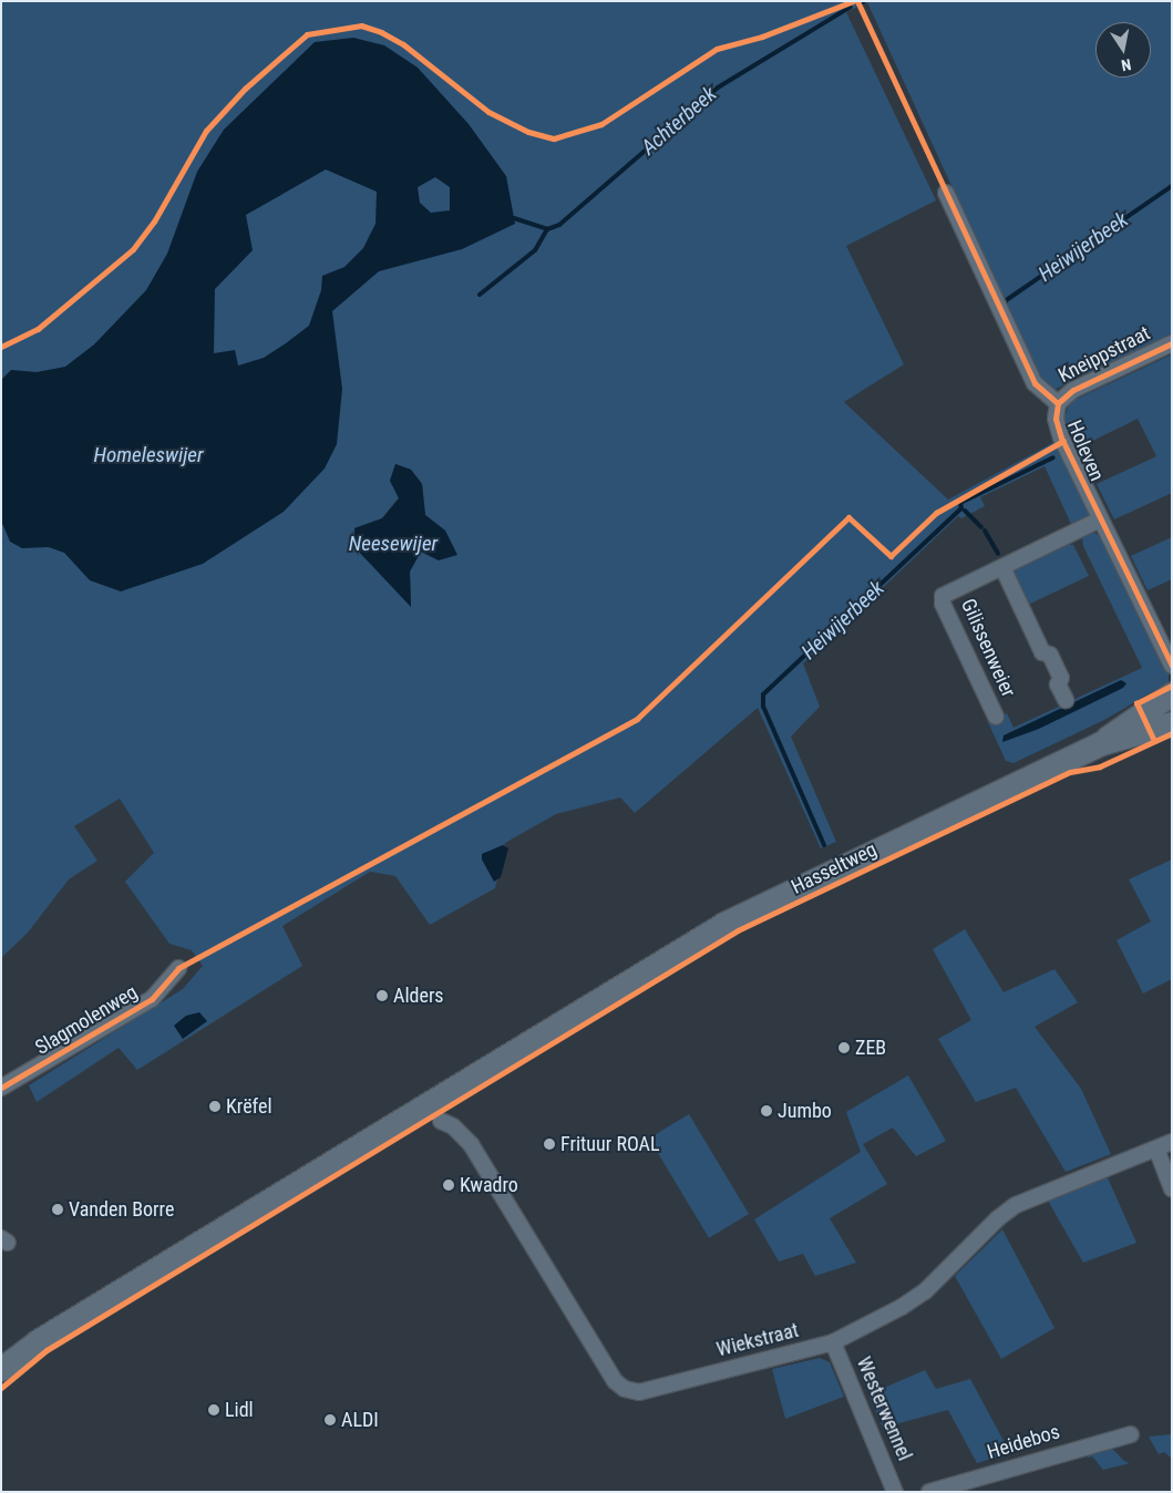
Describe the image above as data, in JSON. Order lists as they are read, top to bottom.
{
  "streets": {
    "main road": ["Hasseltweg"],
    "street": [
      "Kneippstraat",
      "Holeven",
      "Gilissenweier",
      "Slagmolenweg",
      "Wiekstraat",
      "Westerwennel",
      "Heidebos"
    ]
  },
  "crossings": [
    ["Kneippstraat", "Holeven"],
    ["Holeven", "Gilissenweier"],
    ["Wiekstraat", "Westerwennel"]
  ],
  "water": [
    "Achterbeek",
    "Heiwijerbeek",
    "Homeleswijer",
    "Neesewijer"
  ],
  "places": [
    "Alders",
    "ZEB",
    "Krëfel",
    "Jumbo",
    "Frituur ROAL",
    "Kwadro",
    "Vanden Borre",
    "Lidl",
    "ALDI"
  ],
  "north": "bottom"
}
